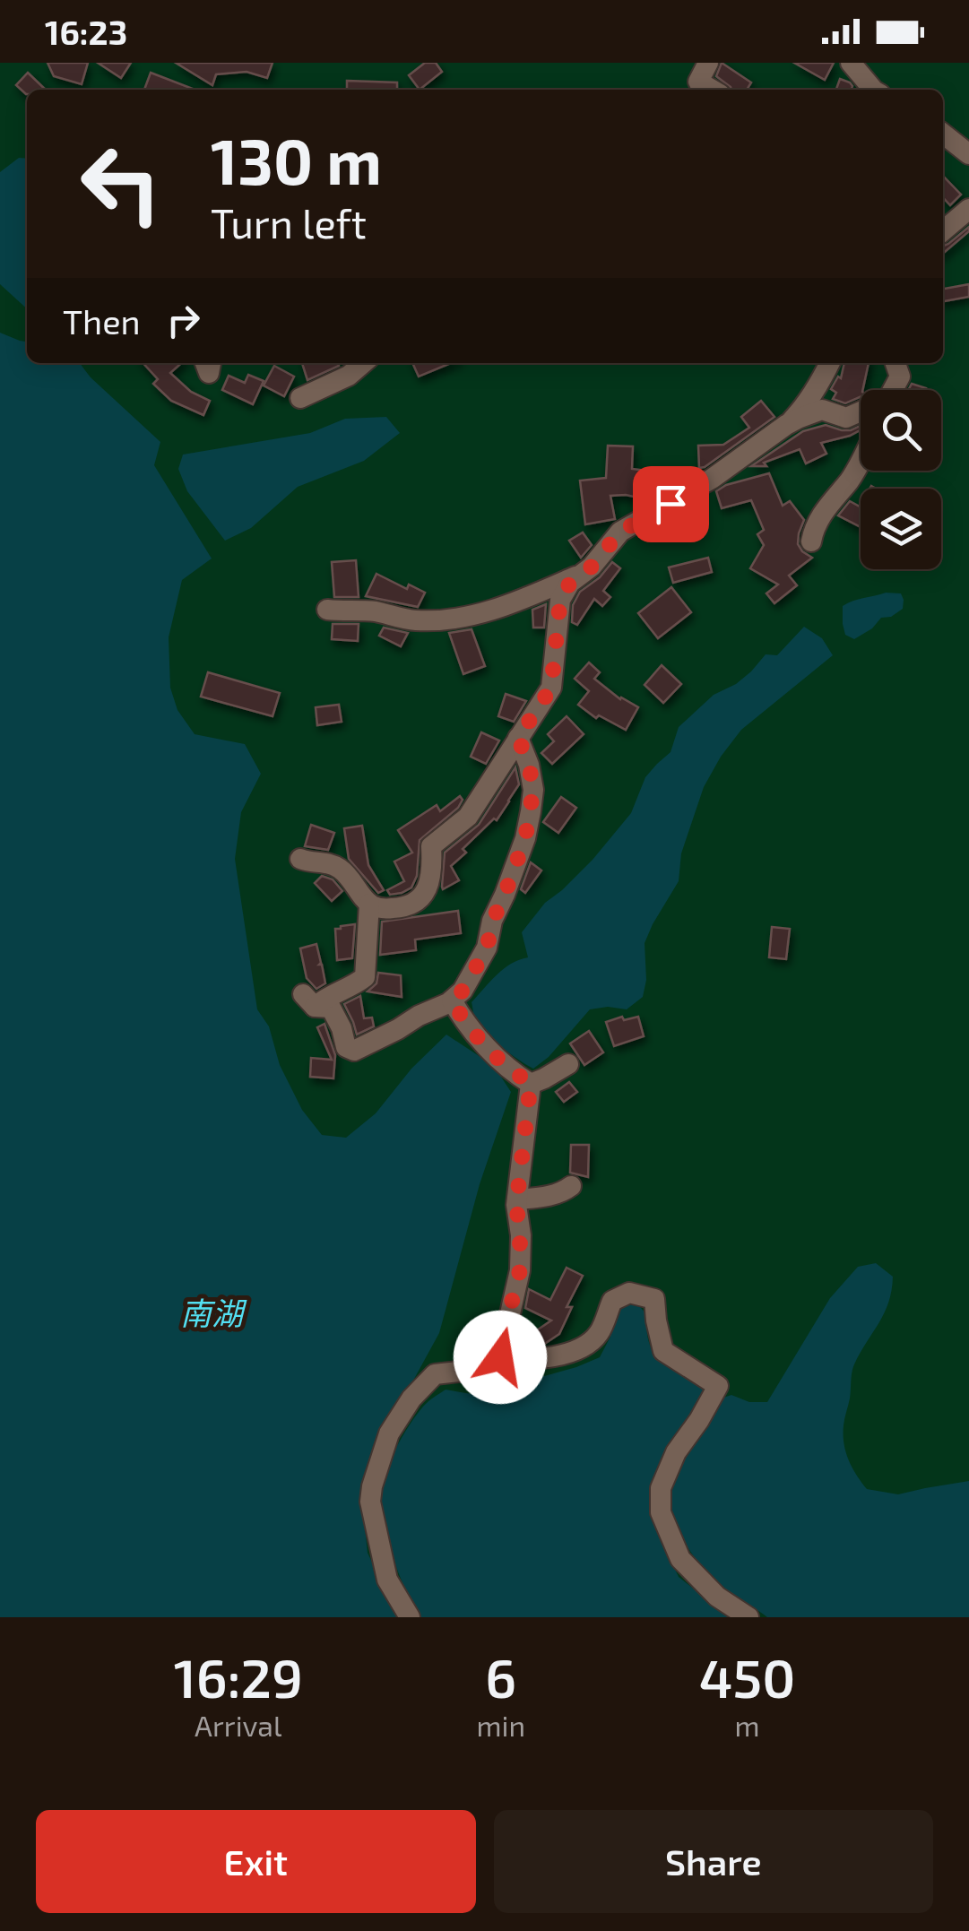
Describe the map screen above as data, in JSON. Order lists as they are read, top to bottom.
{
  "water": ["南湖"],
  "page": {
    "status": "16:23",
    "turn": ["130 m", "Turn left"],
    "then": "Then",
    "eta": [
      "16:29",
      "Arrival",
      "6",
      "min",
      "450",
      "m"
    ],
    "buttons": ["Exit", "Share"]
  }
}
